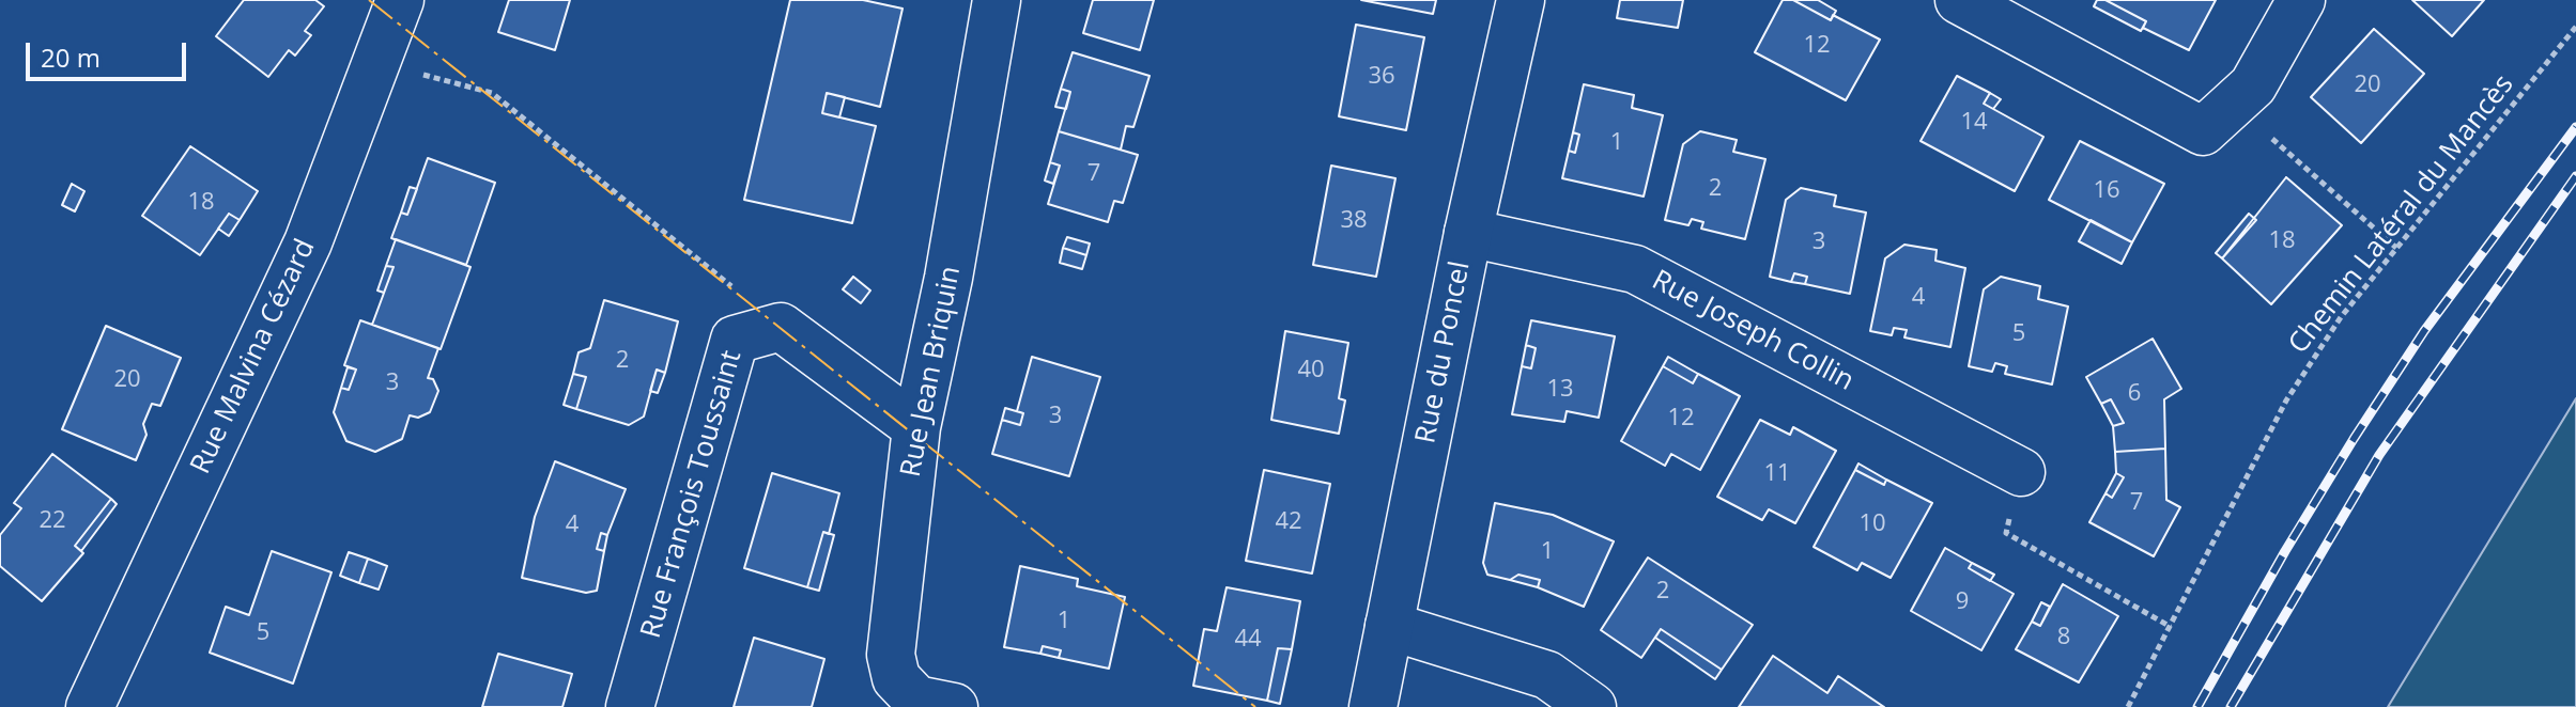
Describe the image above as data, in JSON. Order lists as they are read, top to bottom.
{
  "streets": {
    "street": [
      "Rue Joseph Collin",
      "Rue du Poncel",
      "Rue Malvina Cézard",
      "Rue Jean Briquin",
      "Rue François Toussaint"
    ],
    "path": ["Chemin Latéral du Mancès"]
  },
  "crossings": [
    ["Rue Joseph Collin", "Rue du Poncel"]
  ],
  "house_numbers": [
    "12",
    "36",
    "20",
    "14",
    "1",
    "7",
    "2",
    "16",
    "18",
    "38",
    "18",
    "3",
    "4",
    "5",
    "2",
    "40",
    "20",
    "3",
    "13",
    "6",
    "3",
    "12",
    "11",
    "7",
    "22",
    "42",
    "10",
    "4",
    "1",
    "2",
    "9",
    "1",
    "5",
    "8",
    "44"
  ],
  "scale_bar": "20 m"
}
